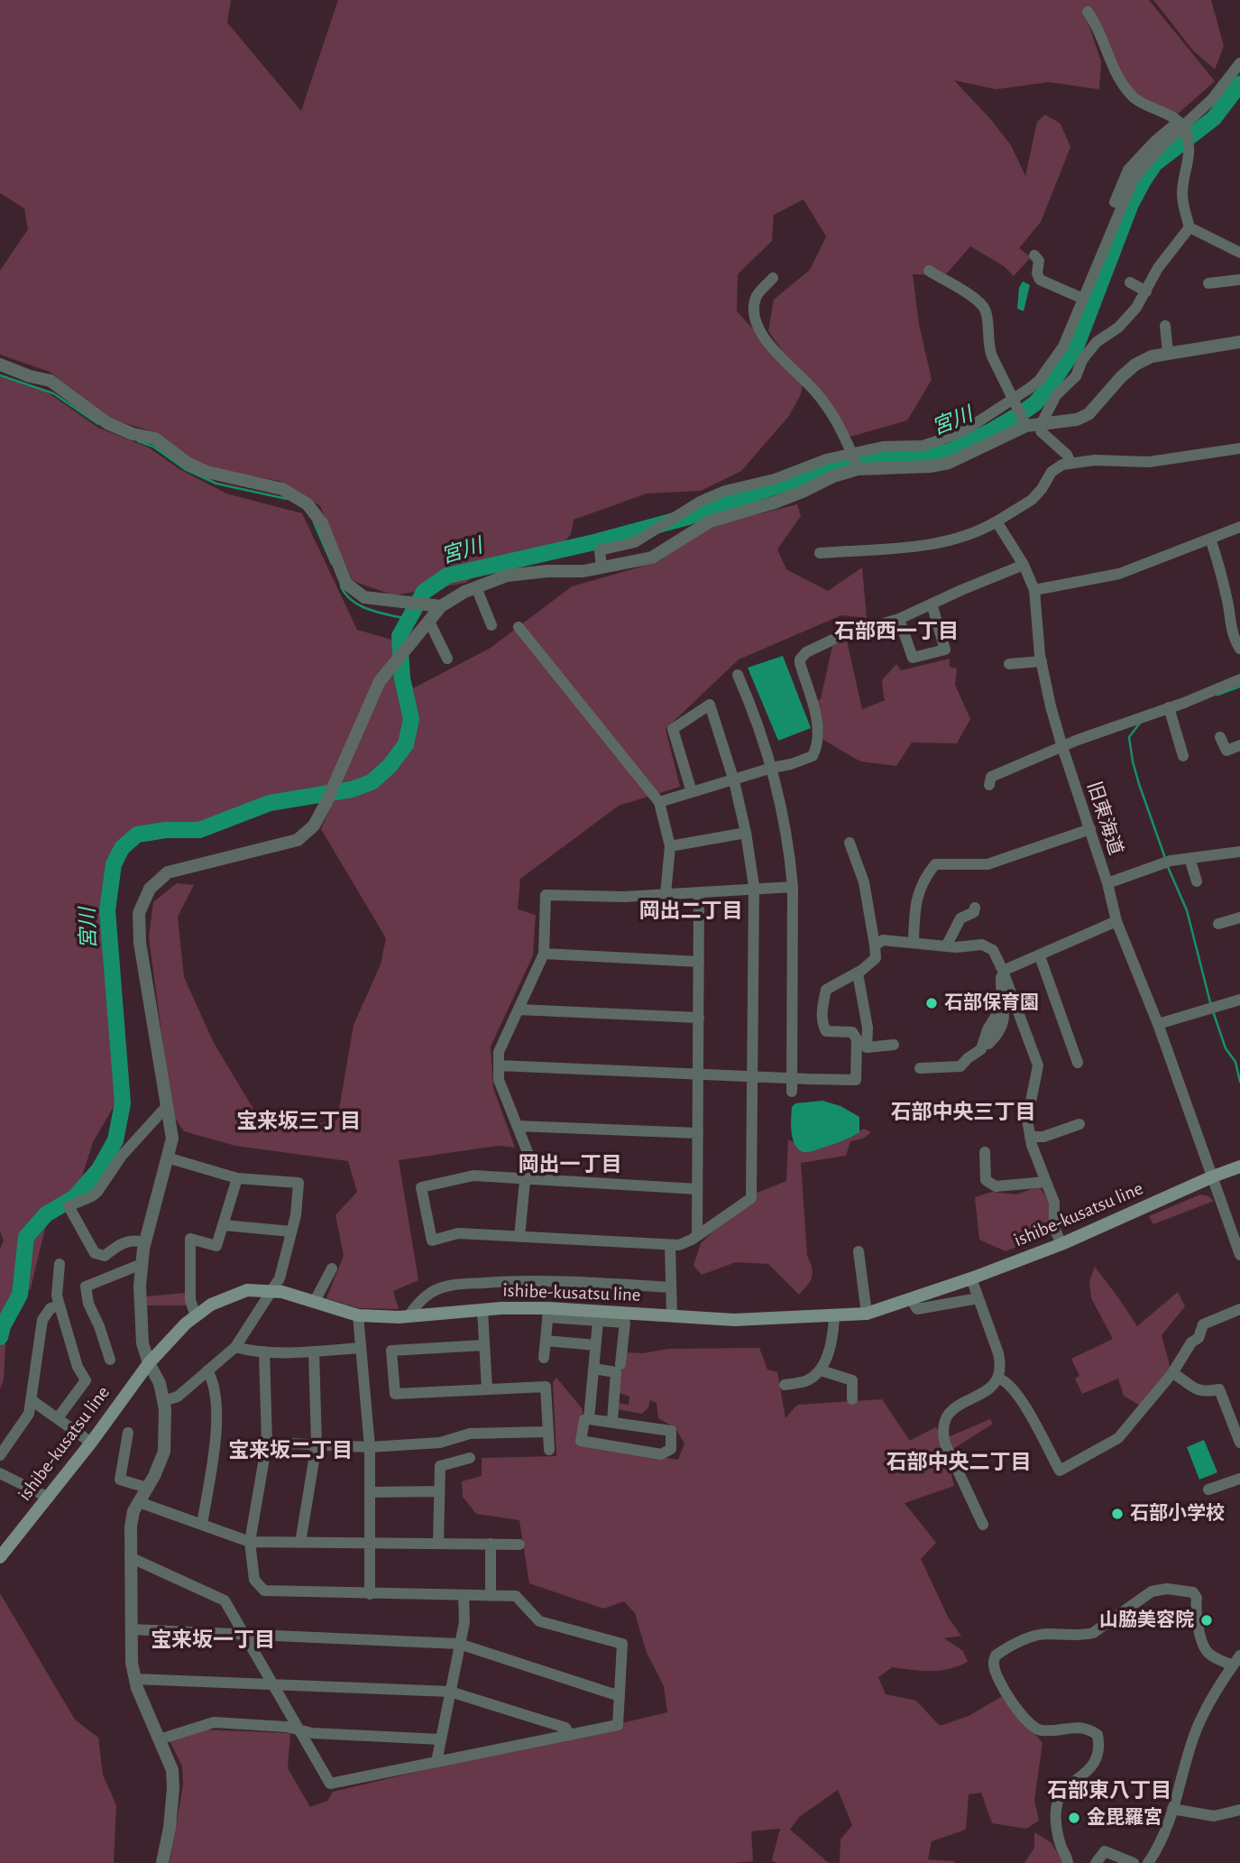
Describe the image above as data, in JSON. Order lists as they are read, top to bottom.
{
  "streets": {
    "main road": ["ishibe-kusatsu line"],
    "street": ["旧東海道"]
  },
  "crossings": [
    ["旧東海道", "ishibe-kusatsu line"]
  ],
  "districts": [
    "石部西一丁目",
    "岡出二丁目",
    "石部中央三丁目",
    "宝来坂三丁目",
    "岡出一丁目",
    "宝来坂二丁目",
    "石部中央二丁目",
    "宝来坂一丁目",
    "石部東八丁目"
  ],
  "water": ["宮川"],
  "places": [
    "石部保育園",
    "石部小学校",
    "山脇美容院",
    "金毘羅宮"
  ]
}
